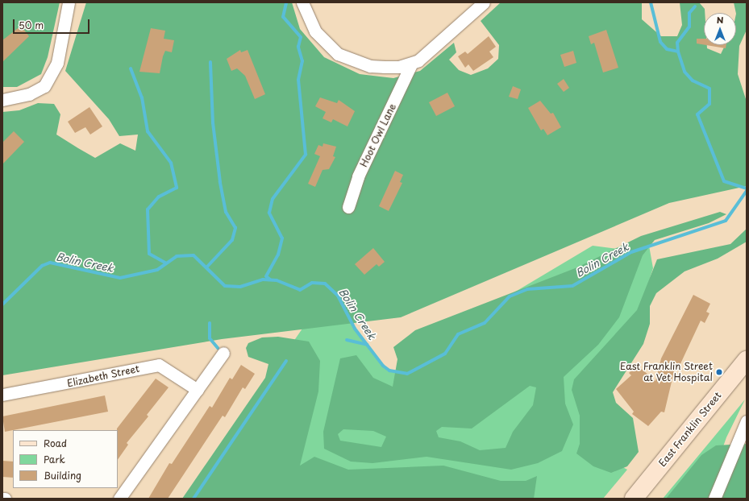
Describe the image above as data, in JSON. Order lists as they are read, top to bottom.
{
  "streets": {
    "main road": ["East Franklin Street"],
    "street": ["Hoot Owl Lane", "Elizabeth Street"]
  },
  "water": ["Bolin Creek"],
  "places": ["East Franklin Street at Vet Hospital"],
  "legend": ["Road", "Park", "Building"],
  "scale_bar": "50 m",
  "north": "top"
}
